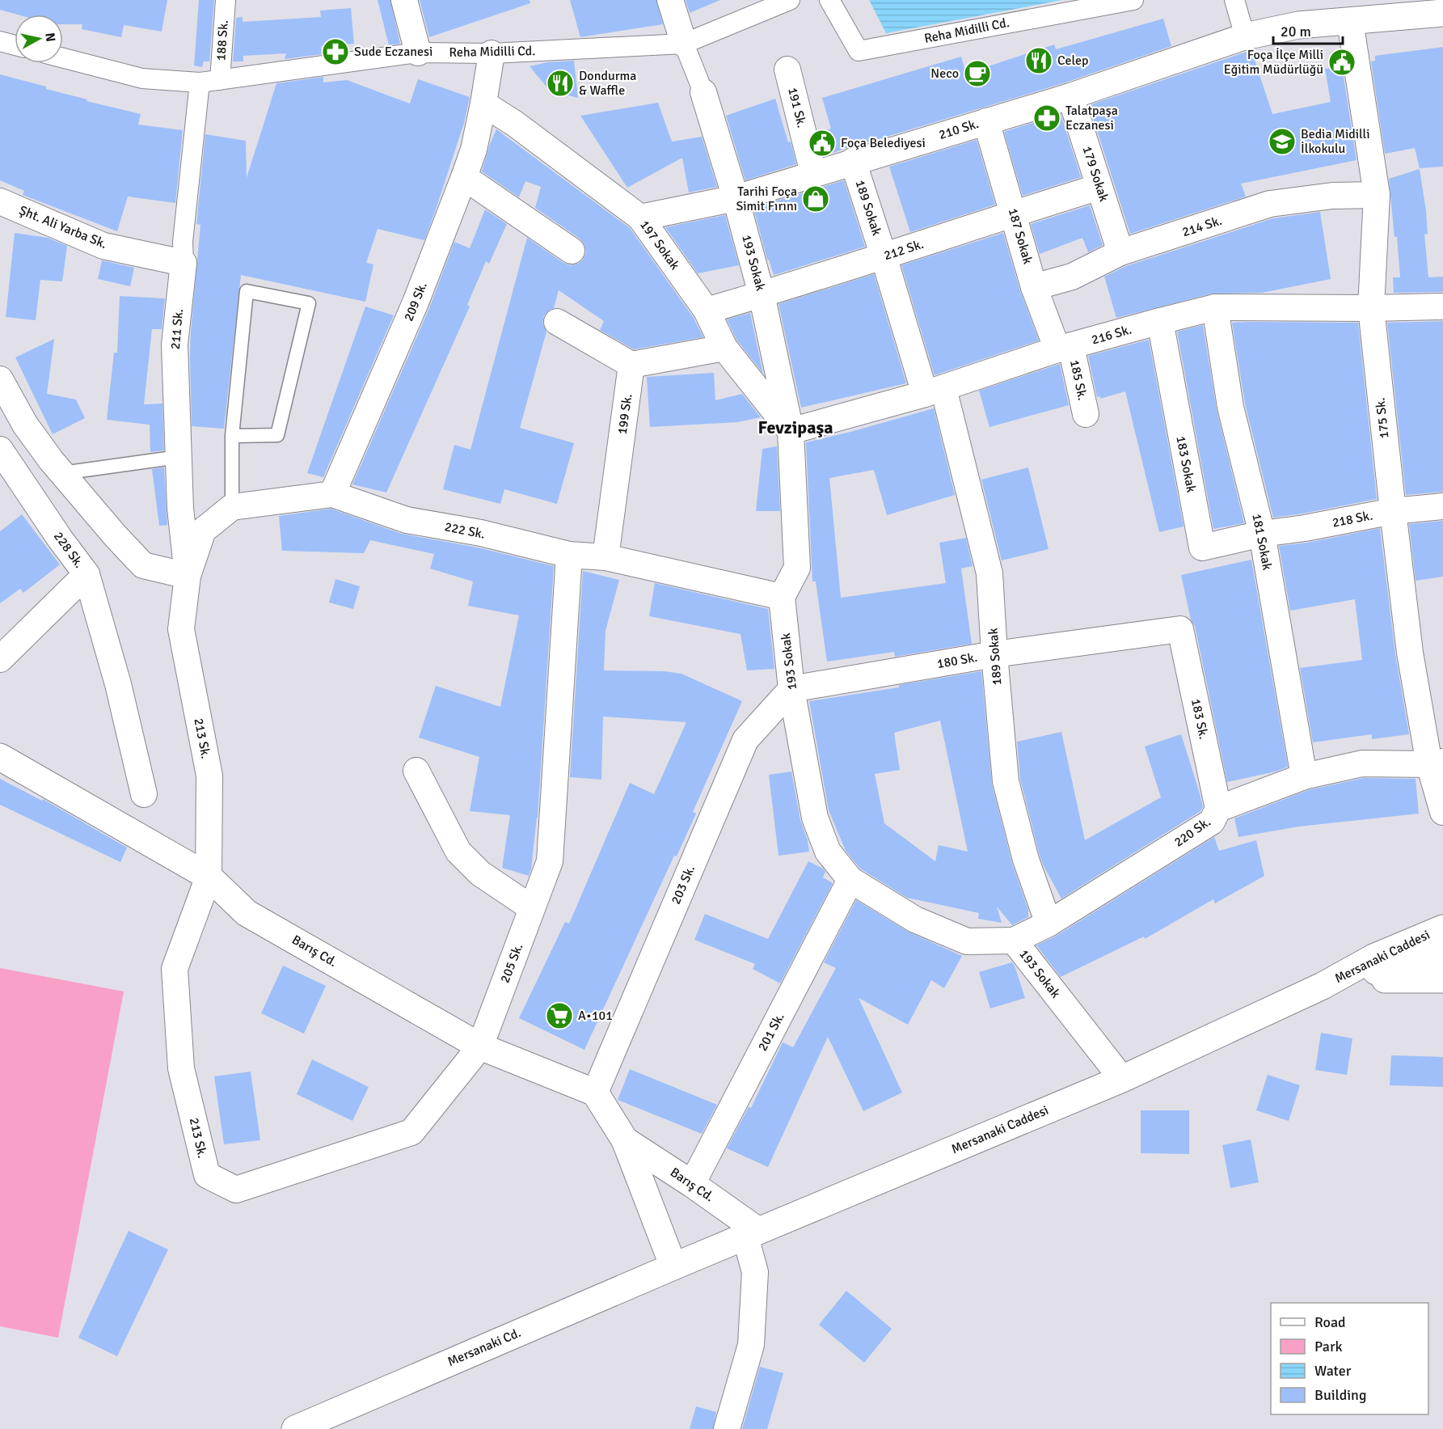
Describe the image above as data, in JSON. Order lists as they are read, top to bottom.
{
  "streets": {
    "street": [
      "Reha Midilli Cd.",
      "188 Sk.",
      "191 Sk.",
      "210 Sk.",
      "179 Sokak",
      "189 Sokak",
      "214 Sk.",
      "Şht. Ali Yarba Sk.",
      "187 Sokak",
      "197 Sokak",
      "212 Sk.",
      "193 Sokak",
      "209 Sk.",
      "211 Sk.",
      "216 Sk.",
      "185 Sk.",
      "199 Sk.",
      "175 Sk.",
      "183 Sokak",
      "218 Sk.",
      "222 Sk.",
      "181 Sokak",
      "228 Sk.",
      "180 Sk.",
      "183 Sk.",
      "213 Sk.",
      "220 Sk.",
      "203 Sk.",
      "Barış Cd.",
      "Mersanaki Caddesi",
      "205 Sk.",
      "201 Sk.",
      "Mersanaki Cd."
    ]
  },
  "crossings": [
    ["Reha Midilli Cd.", "188 Sk."],
    ["Reha Midilli Cd.", "209 Sk."],
    ["Reha Midilli Cd.", "211 Sk."],
    ["191 Sk.", "210 Sk."],
    ["210 Sk.", "179 Sokak"],
    ["210 Sk.", "189 Sokak"],
    ["210 Sk.", "187 Sokak"],
    ["210 Sk.", "197 Sokak"],
    ["210 Sk.", "193 Sokak"],
    ["179 Sokak", "214 Sk."],
    ["179 Sokak", "212 Sk."],
    ["189 Sokak", "212 Sk."],
    ["189 Sokak", "216 Sk."],
    ["189 Sokak", "180 Sk."],
    ["189 Sokak", "220 Sk."],
    ["214 Sk.", "187 Sokak"],
    ["214 Sk.", "175 Sk."],
    ["Şht. Ali Yarba Sk.", "211 Sk."],
    ["187 Sokak", "212 Sk."],
    ["187 Sokak", "216 Sk."],
    ["187 Sokak", "185 Sk."],
    ["197 Sokak", "212 Sk."],
    ["197 Sokak", "193 Sokak"],
    ["197 Sokak", "209 Sk."],
    ["197 Sokak", "216 Sk."],
    ["212 Sk.", "193 Sokak"],
    ["193 Sokak", "216 Sk."],
    ["193 Sokak", "222 Sk."],
    ["193 Sokak", "180 Sk."],
    ["193 Sokak", "220 Sk."],
    ["193 Sokak", "203 Sk."],
    ["193 Sokak", "Mersanaki Caddesi"],
    ["193 Sokak", "201 Sk."],
    ["209 Sk.", "222 Sk."],
    ["211 Sk.", "213 Sk."],
    ["216 Sk.", "185 Sk."],
    ["216 Sk.", "175 Sk."],
    ["216 Sk.", "183 Sokak"],
    ["216 Sk.", "181 Sokak"],
    ["199 Sk.", "222 Sk."],
    ["175 Sk.", "218 Sk."],
    ["175 Sk.", "220 Sk."],
    ["183 Sokak", "218 Sk."],
    ["183 Sokak", "181 Sokak"],
    ["218 Sk.", "181 Sokak"],
    ["222 Sk.", "205 Sk."],
    ["181 Sokak", "220 Sk."],
    ["180 Sk.", "183 Sk."],
    ["180 Sk.", "203 Sk."],
    ["183 Sk.", "220 Sk."],
    ["213 Sk.", "Barış Cd."],
    ["213 Sk.", "205 Sk."],
    ["203 Sk.", "Barış Cd."],
    ["Barış Cd.", "Mersanaki Caddesi"],
    ["Barış Cd.", "205 Sk."],
    ["Barış Cd.", "201 Sk."],
    ["Barış Cd.", "Mersanaki Cd."],
    ["Mersanaki Caddesi", "Mersanaki Cd."]
  ],
  "districts": ["Fevzipaşa"],
  "places": {
    "pharmacy": ["Sude Eczanesi", "Talatpaşa Eczanesi"],
    "restaurant": ["Celep", "Dondurma & Waffle"],
    "public building": ["Foça İlçe Milli Eğitim Müdürlüğü", "Foça Belediyesi"],
    "cafe": ["Neco"],
    "school or university": ["Bedia Midilli İlkokulu"],
    "shop": ["Tarihi Foça Simit Fırını"],
    "supermarket": ["A•101"]
  },
  "legend": [
    "Road",
    "Park",
    "Water",
    "Building"
  ],
  "scale_bar": "20 m",
  "north": "right"
}
